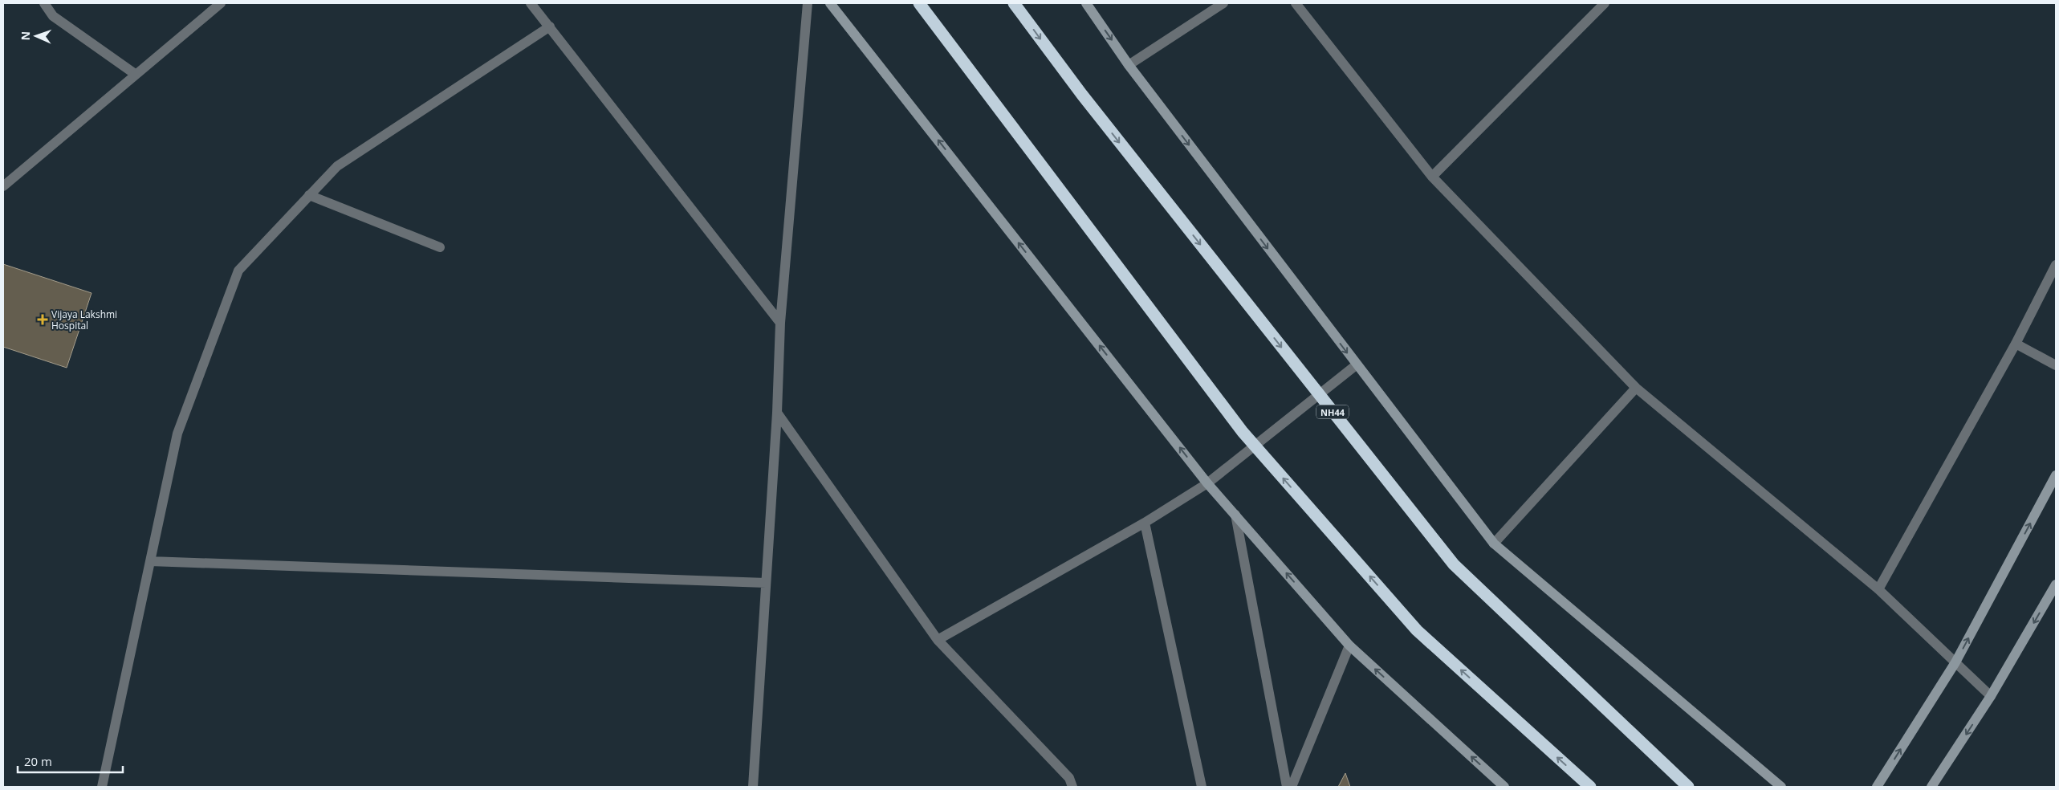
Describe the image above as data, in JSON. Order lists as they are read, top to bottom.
{
  "streets": {
    "highway": ["NH44"]
  },
  "places": {
    "health": ["Vijaya Lakshmi Hospital"]
  },
  "scale_bar": "20 m",
  "north": "left"
}
